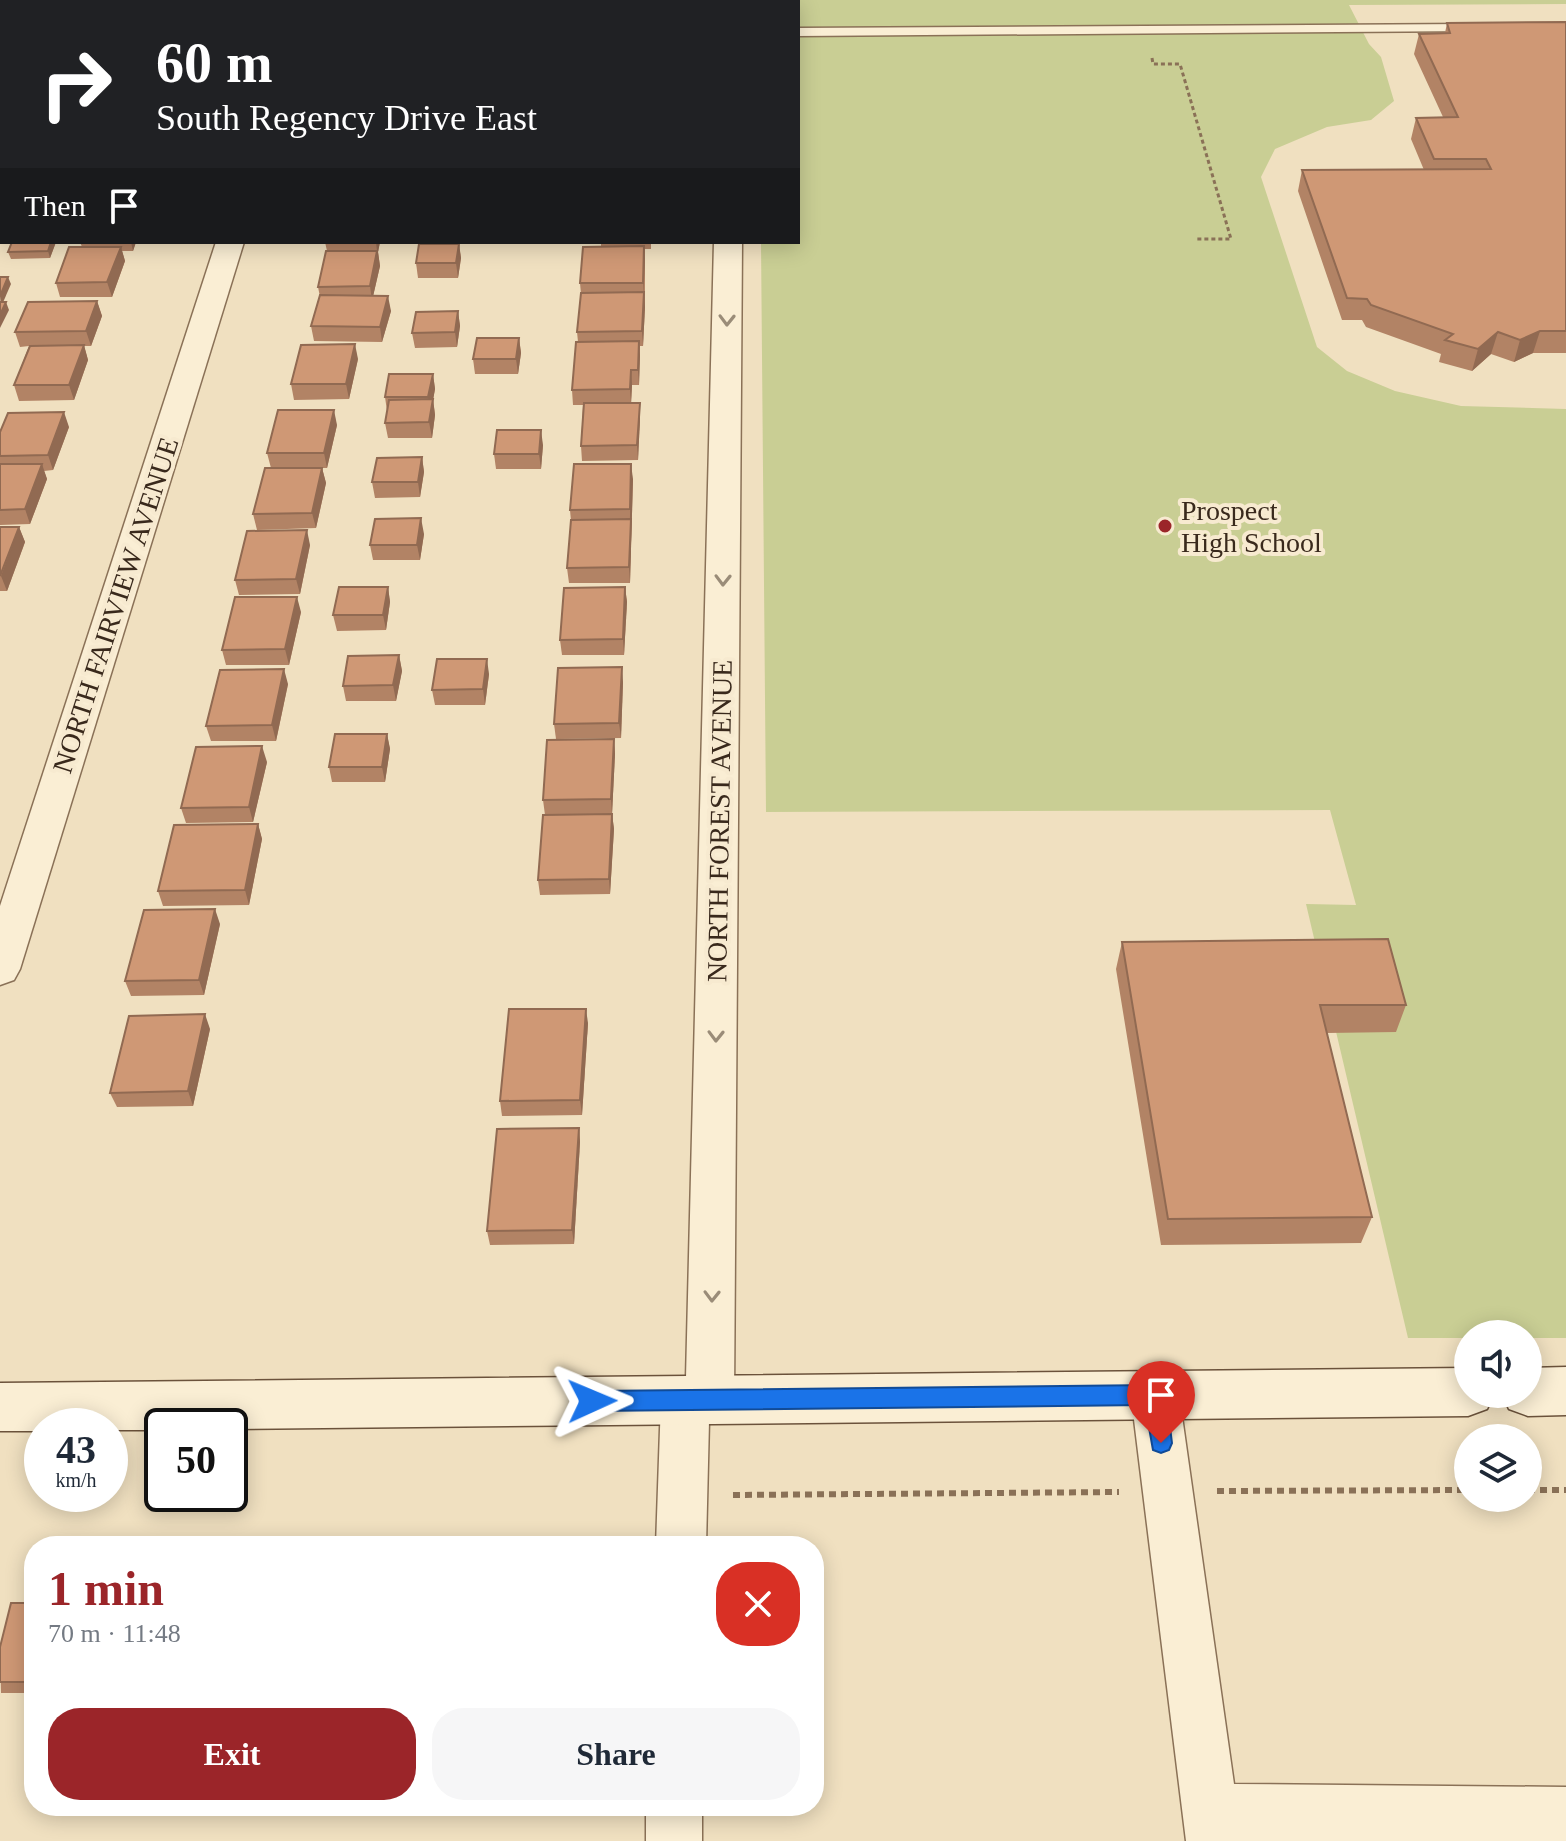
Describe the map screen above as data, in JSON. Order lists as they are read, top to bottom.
{
  "streets": {
    "street": ["NORTH FAIRVIEW AVENUE", "NORTH FOREST AVENUE"]
  },
  "one_way": ["NORTH FOREST AVENUE"],
  "places": ["Prospect High School"],
  "page": {
    "turn": ["60 m", "South Regency Drive East"],
    "then": "Then",
    "speed": "43 km/h",
    "limit": "50",
    "heading": ["1 min", "70 m · 11:48"],
    "buttons": ["Exit", "Share"]
  }
}
